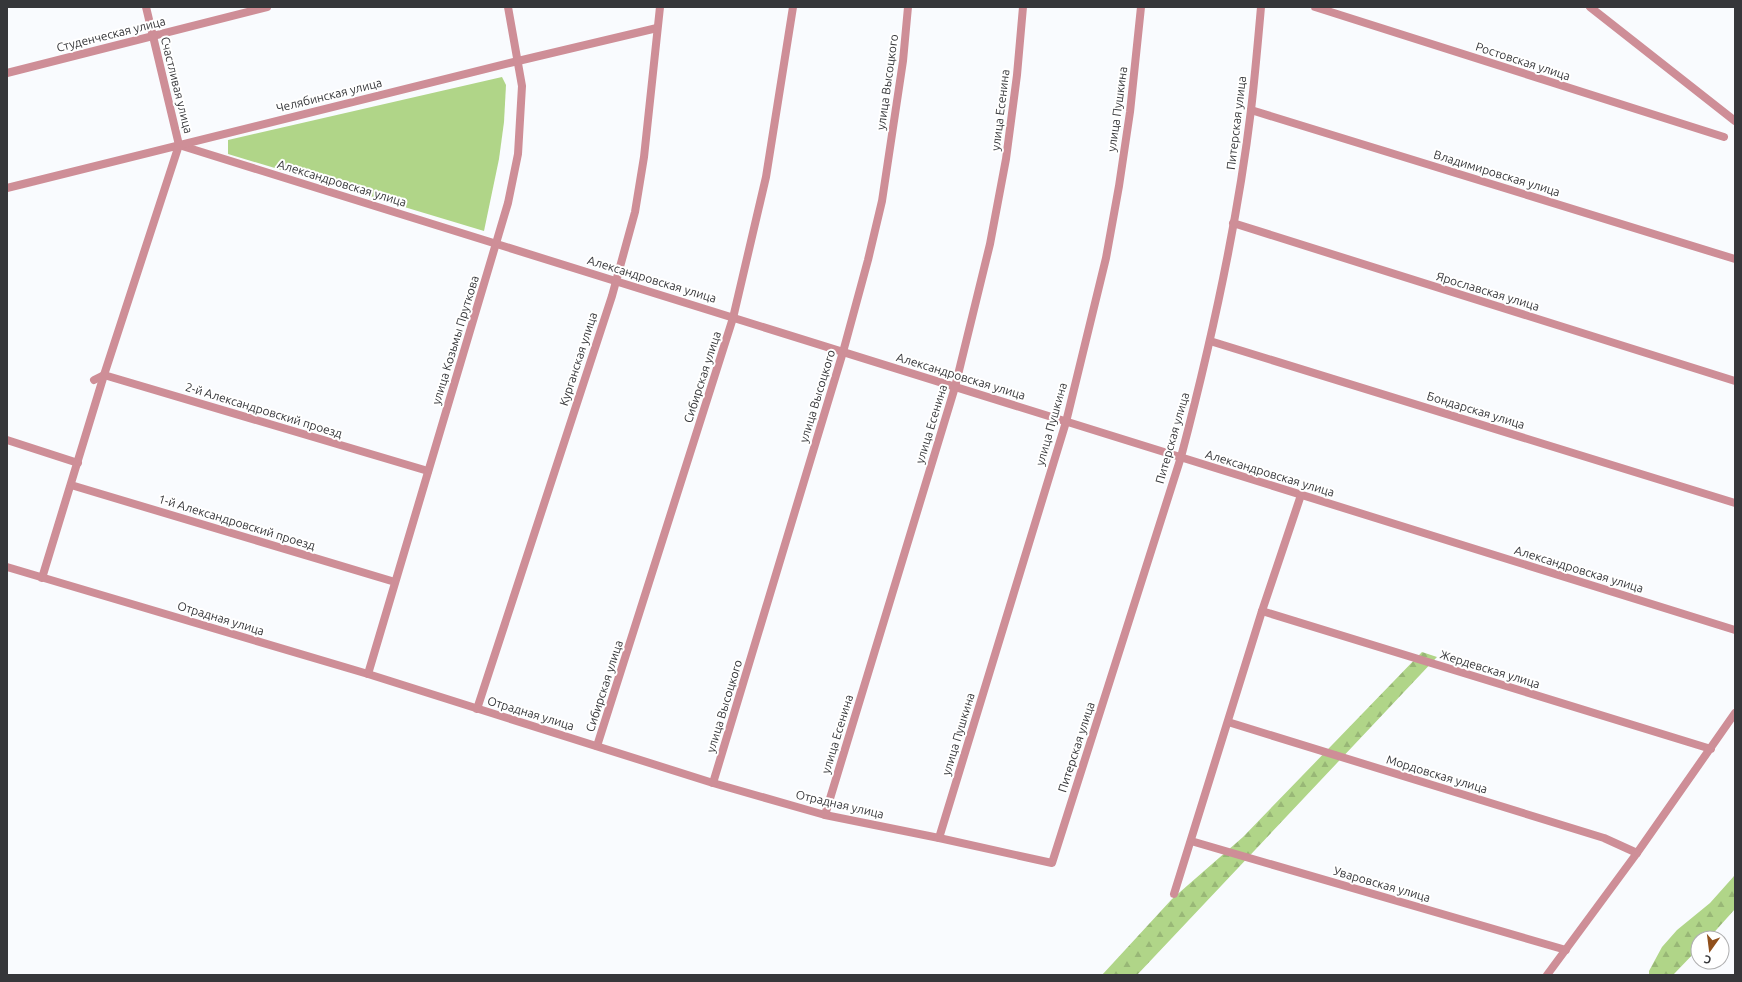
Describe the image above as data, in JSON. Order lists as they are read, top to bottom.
{
  "streets": {
    "street": [
      "Студенческая улица",
      "Ростовская улица",
      "улица Высоцкого",
      "Счастливая улица",
      "Челябинская улица",
      "улица Пушкина",
      "улица Есенина",
      "Питерская улица",
      "Владимировская улица",
      "Александровская улица",
      "Ярославская улица",
      "улица Козьмы Пруткова",
      "Курганская улица",
      "Сибирская улица",
      "2-й Александровский проезд",
      "Бондарская улица",
      "1-й Александровский проезд",
      "Отрадная улица",
      "Жердевская улица",
      "Мордовская улица",
      "Уваровская улица"
    ]
  },
  "crossings": [
    ["Студенческая улица", "Счастливая улица"],
    ["улица Высоцкого", "Александровская улица"],
    ["улица Высоцкого", "Отрадная улица"],
    ["Счастливая улица", "Челябинская улица"],
    ["Счастливая улица", "Александровская улица"],
    ["Челябинская улица", "Александровская улица"],
    ["Челябинская улица", "улица Козьмы Пруткова"],
    ["Челябинская улица", "Курганская улица"],
    ["улица Пушкина", "Александровская улица"],
    ["улица Пушкина", "Отрадная улица"],
    ["улица Есенина", "Александровская улица"],
    ["улица Есенина", "Отрадная улица"],
    ["Питерская улица", "Владимировская улица"],
    ["Питерская улица", "Александровская улица"],
    ["Питерская улица", "Ярославская улица"],
    ["Питерская улица", "Бондарская улица"],
    ["Питерская улица", "Отрадная улица"],
    ["Александровская улица", "улица Козьмы Пруткова"],
    ["Александровская улица", "Курганская улица"],
    ["Александровская улица", "Сибирская улица"],
    ["улица Козьмы Пруткова", "2-й Александровский проезд"],
    ["улица Козьмы Пруткова", "1-й Александровский проезд"],
    ["улица Козьмы Пруткова", "Отрадная улица"],
    ["Курганская улица", "Отрадная улица"],
    ["Сибирская улица", "Отрадная улица"]
  ],
  "north": "bottom"
}
